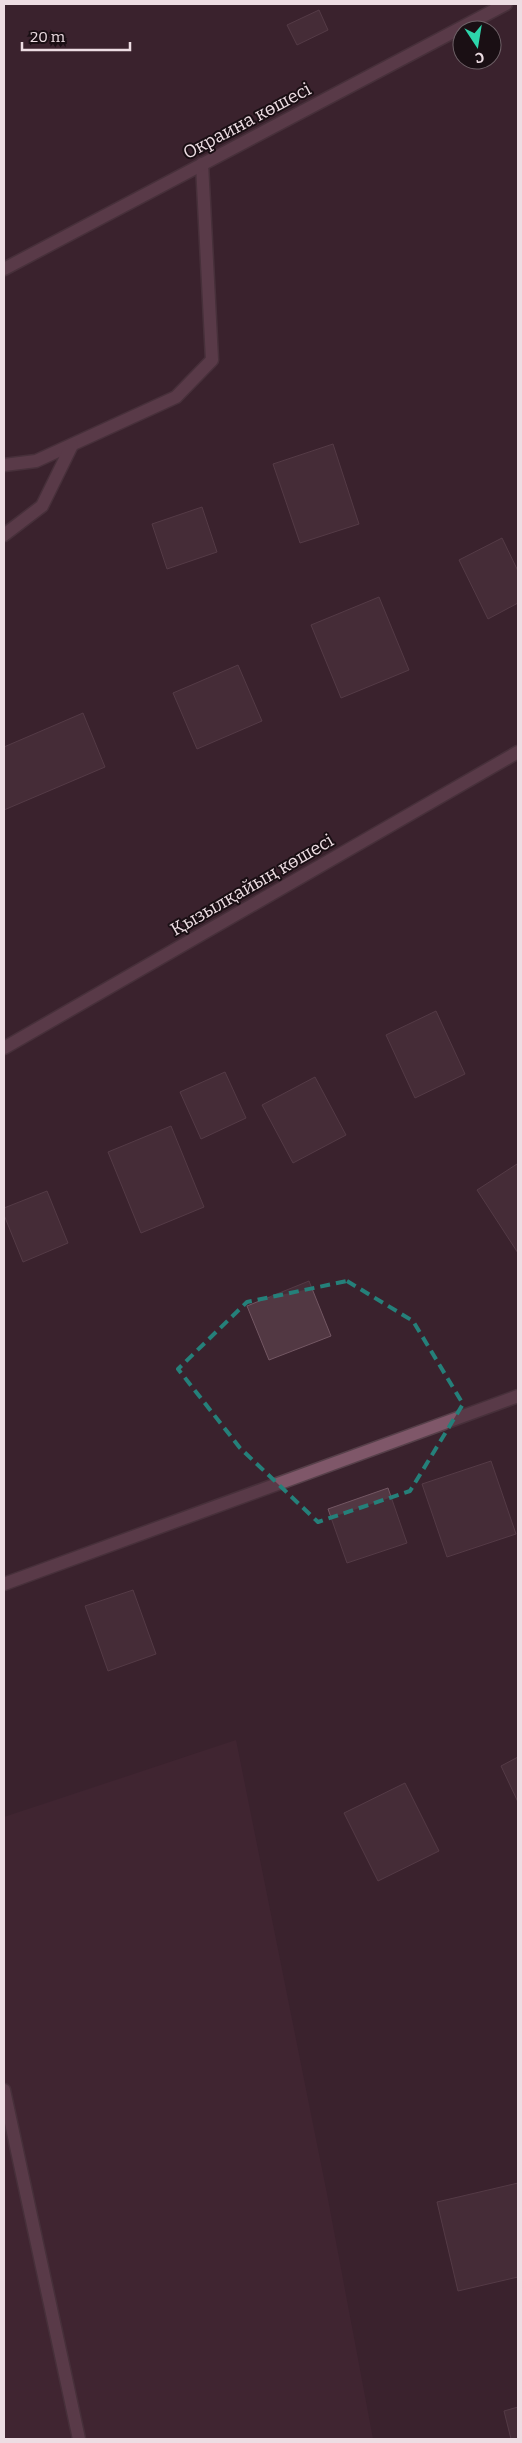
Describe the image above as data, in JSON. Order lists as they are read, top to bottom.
{
  "streets": {
    "street": ["Окраина көшесі", "Қызылқайың көшесі"]
  },
  "scale_bar": "20 m",
  "north": "bottom"
}
